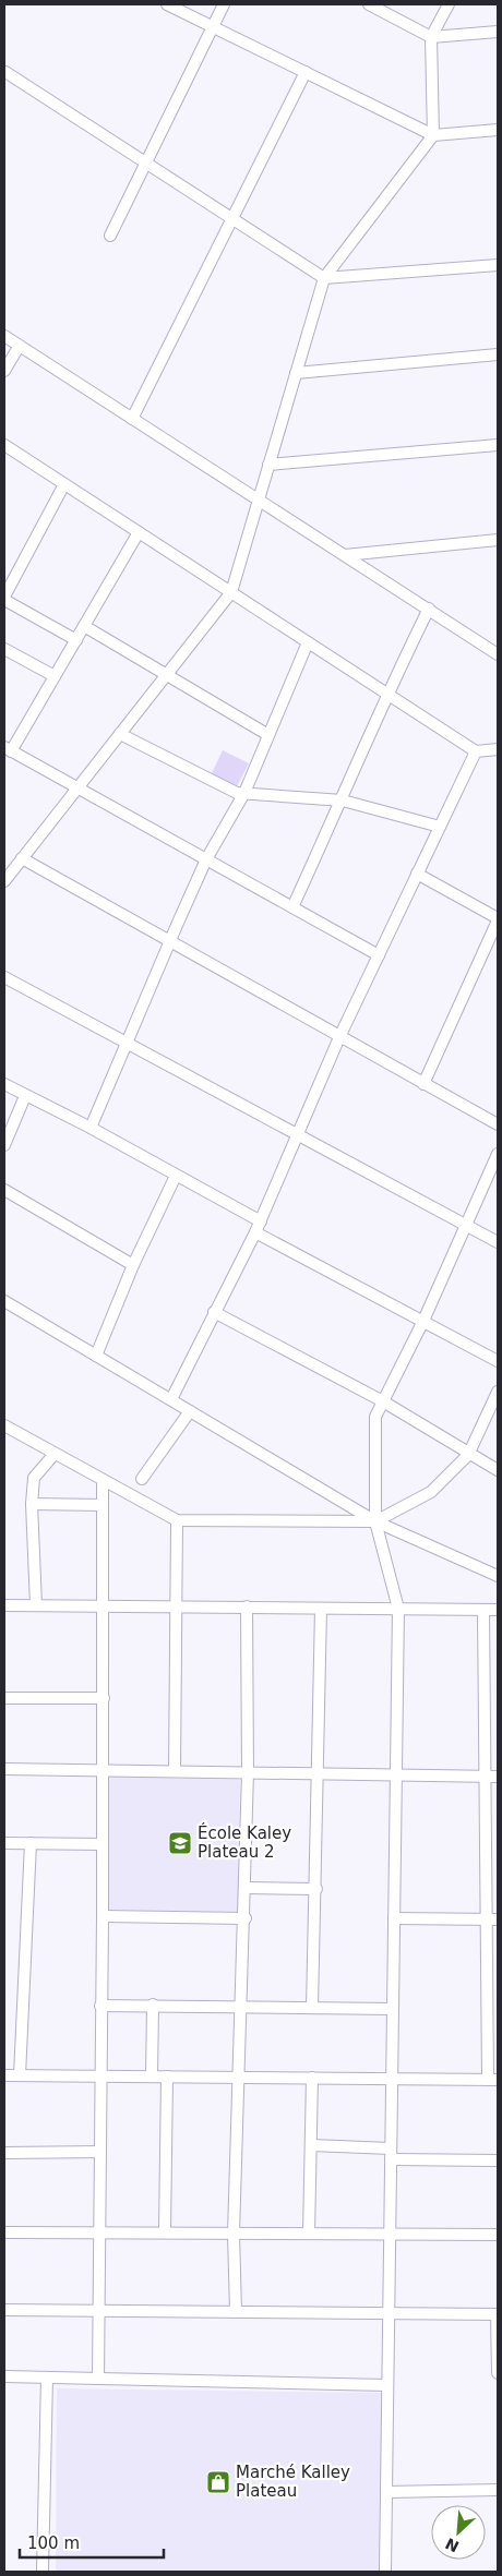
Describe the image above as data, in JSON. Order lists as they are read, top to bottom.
{
  "places": {
    "school or university": ["École Kaley Plateau 2"],
    "shop": ["Marché Kalley Plateau"]
  },
  "scale_bar": "100 m",
  "north": "bottom left"
}
